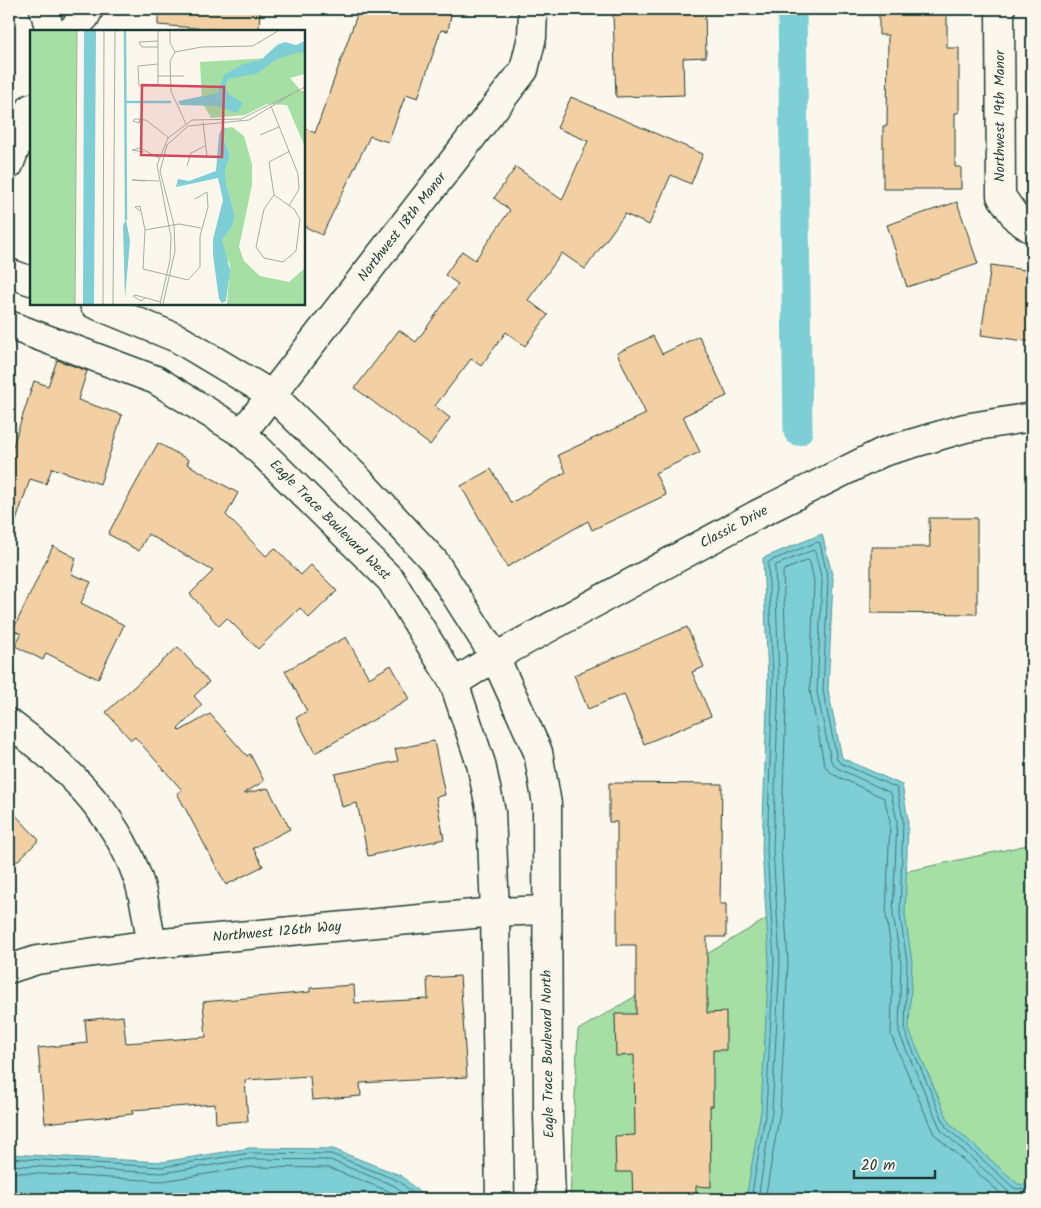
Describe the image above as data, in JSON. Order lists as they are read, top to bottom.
{
  "streets": {
    "street": [
      "Northwest 19th Manor",
      "Northwest 18th Manor",
      "Eagle Trace Boulevard West",
      "Classic Drive",
      "Northwest 126th Way",
      "Eagle Trace Boulevard North"
    ]
  },
  "crossings": [
    ["Northwest 18th Manor", "Eagle Trace Boulevard West"],
    ["Eagle Trace Boulevard West", "Classic Drive"],
    ["Eagle Trace Boulevard West", "Northwest 126th Way"],
    ["Northwest 126th Way", "Eagle Trace Boulevard North"]
  ],
  "scale_bar": "20 m"
}
